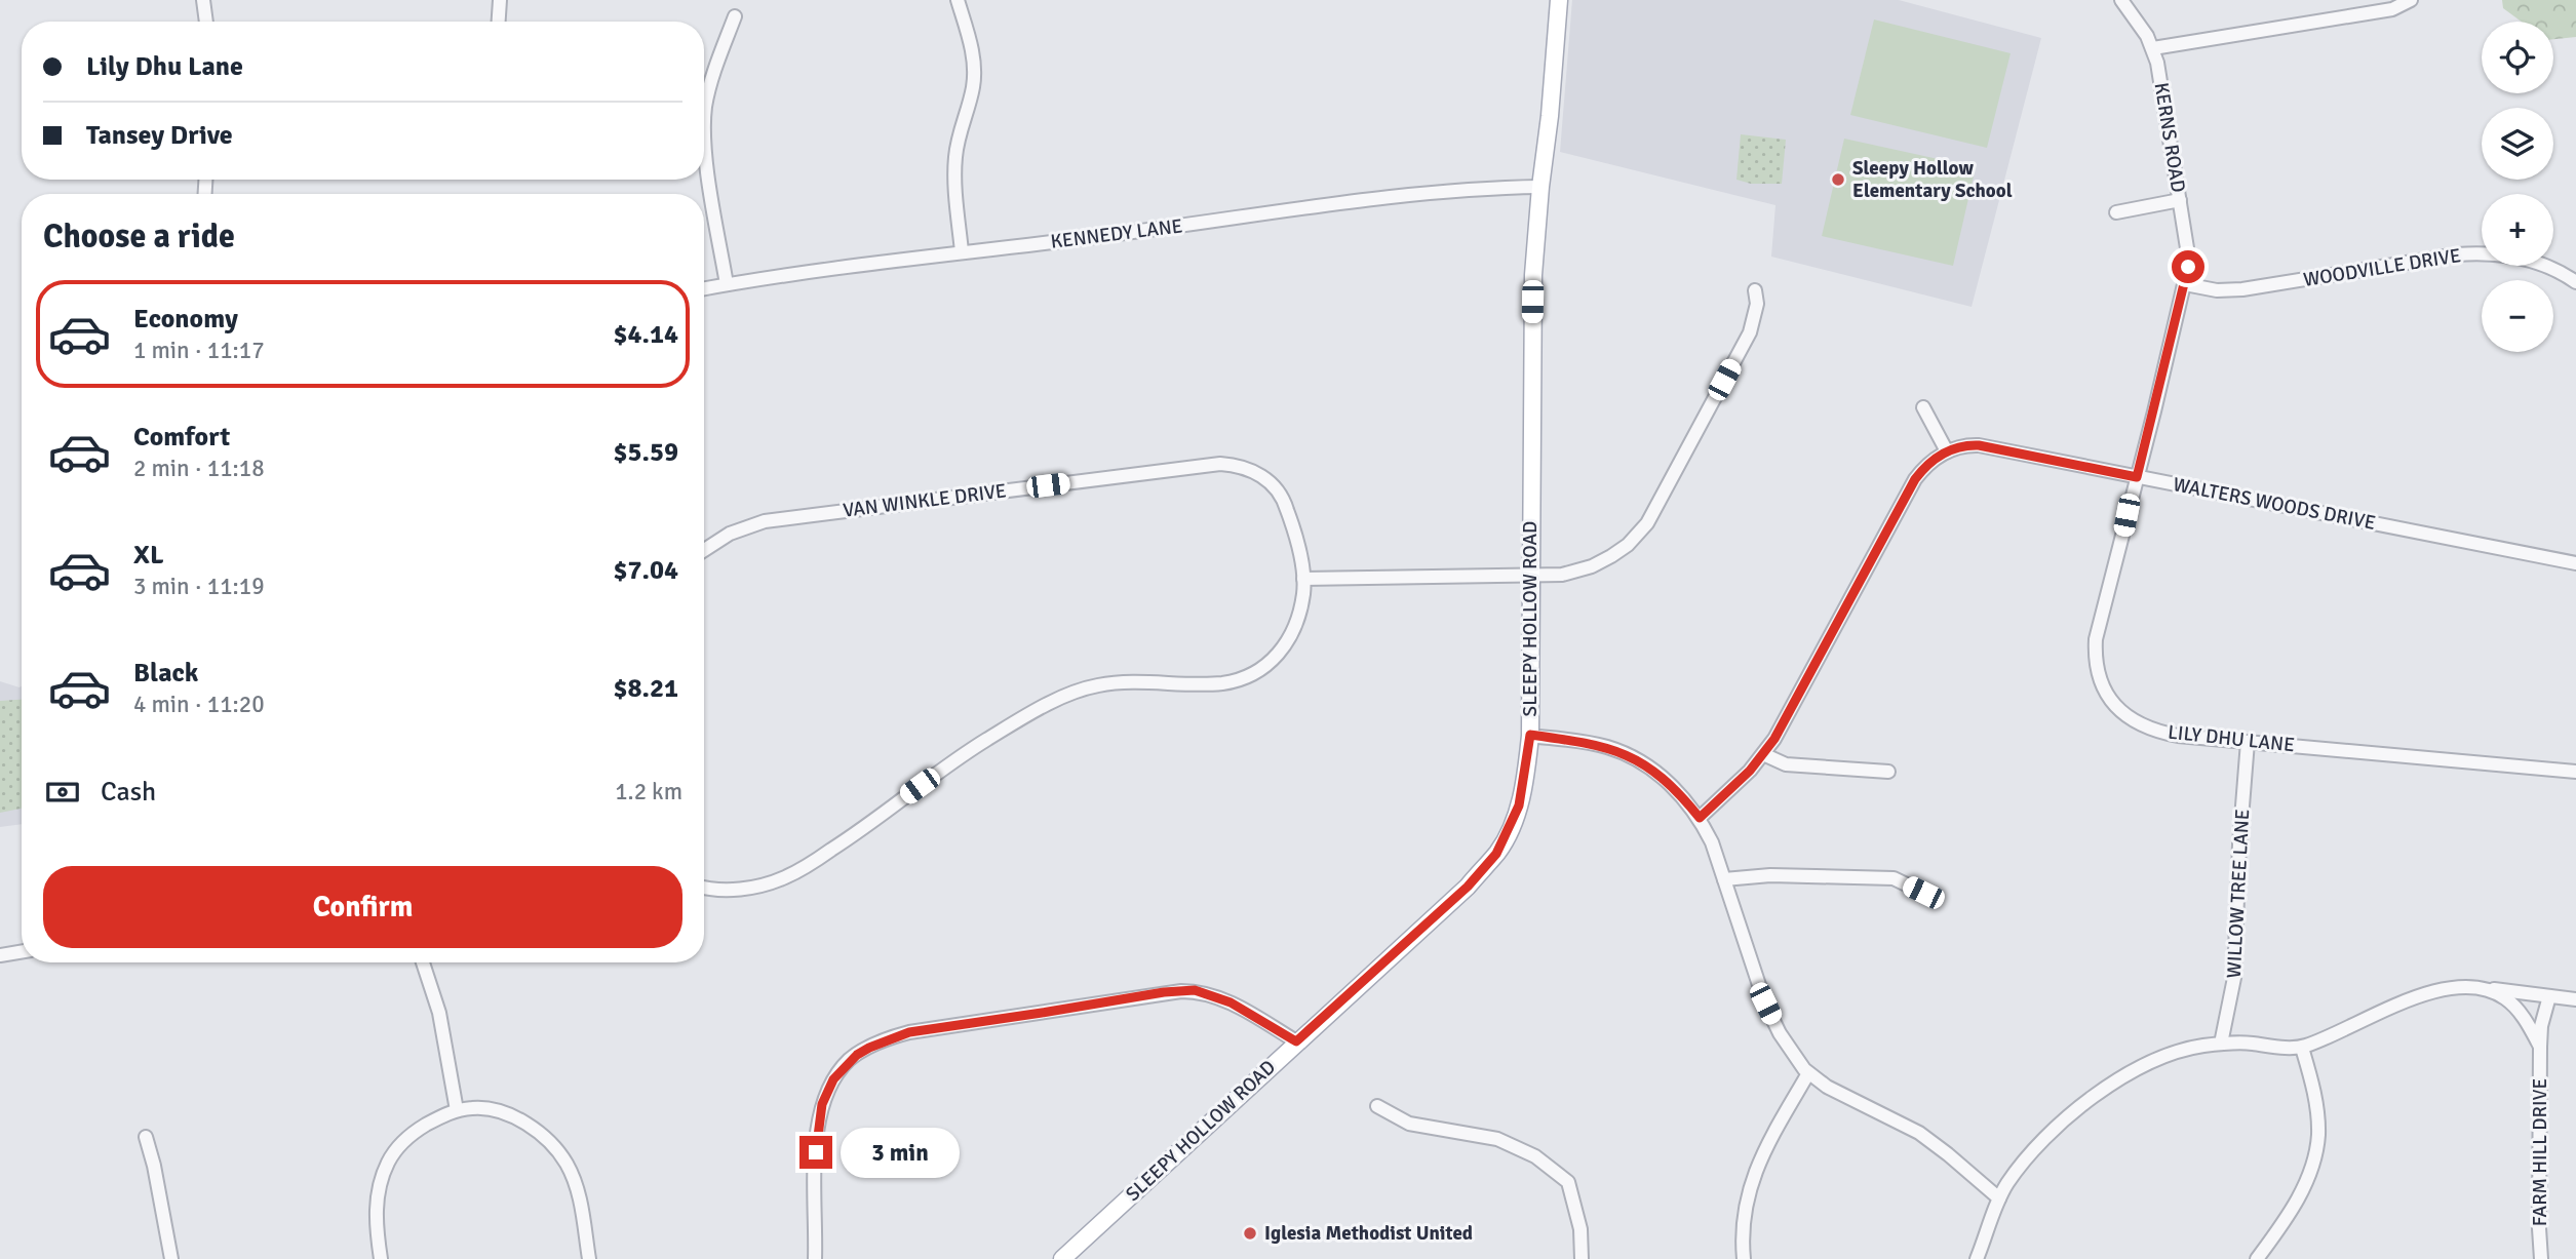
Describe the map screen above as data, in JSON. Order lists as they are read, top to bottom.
{
  "streets": {
    "main road": ["SLEEPY HOLLOW ROAD"],
    "street": [
      "KERNS ROAD",
      "KENNEDY LANE",
      "WOODVILLE DRIVE",
      "VAN WINKLE DRIVE",
      "WALTERS WOODS DRIVE",
      "LILY DHU LANE",
      "WILLOW TREE LANE",
      "FARM HILL DRIVE"
    ]
  },
  "crossings": [
    ["KERNS ROAD", "WOODVILLE DRIVE"],
    ["KERNS ROAD", "LILY DHU LANE"],
    ["KENNEDY LANE", "SLEEPY HOLLOW ROAD"],
    ["WOODVILLE DRIVE", "LILY DHU LANE"],
    ["WALTERS WOODS DRIVE", "LILY DHU LANE"],
    ["LILY DHU LANE", "WILLOW TREE LANE"]
  ],
  "places": ["Sleepy Hollow Elementary School", "Iglesia Methodist United"],
  "page": {
    "map_buttons": ["+", "−"],
    "banner": ["Lily Dhu Lane", "Tansey Drive"],
    "heading": "Choose a ride",
    "list": [
      {
        "name": "Economy",
        "note": "1 min · 11:17",
        "value": "$4.14"
      },
      {
        "name": "Comfort",
        "note": "2 min · 11:18",
        "value": "$5.59"
      },
      {
        "name": "XL",
        "note": "3 min · 11:19",
        "value": "$7.04"
      },
      {
        "name": "Black",
        "note": "4 min · 11:20",
        "value": "$8.21"
      }
    ],
    "pay": ["Cash", "1.2 km"],
    "buttons": "Confirm",
    "bubble": "3 min"
  }
}
